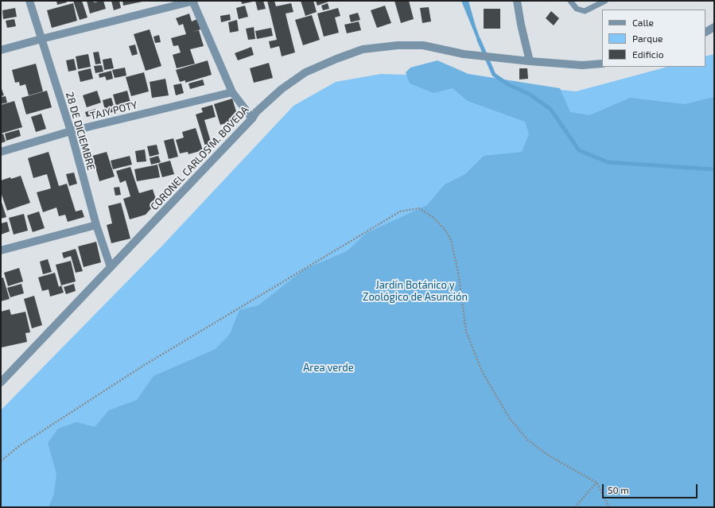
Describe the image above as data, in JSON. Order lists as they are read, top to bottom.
{
  "streets": {
    "street": ["TAJY POTY", "28 DE DICIEMBRE", "CORONEL CARLOS M. BOVEDA"]
  },
  "crossings": [
    ["TAJY POTY", "28 DE DICIEMBRE"],
    ["28 DE DICIEMBRE", "CORONEL CARLOS M. BOVEDA"]
  ],
  "parks": ["Jardín Botánico y Zoológico de Asunción", "Area verde"],
  "legend": ["Calle", "Parque", "Edificio"],
  "scale_bar": "50 m"
}
